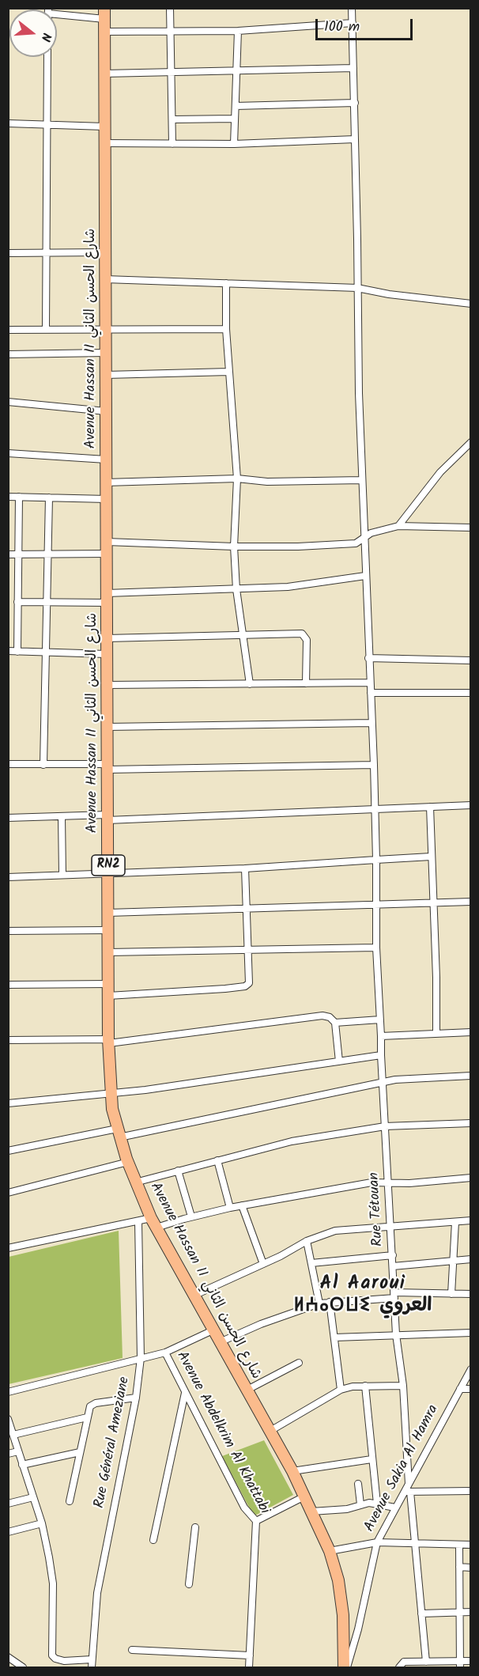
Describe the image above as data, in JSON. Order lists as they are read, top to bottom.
{
  "streets": {
    "main road": ["Avenue Hassan II شارع الحسن الثاني", "RN2"],
    "street": [
      "Rue Tétouan",
      "Avenue Abdelkrim Al Khattabi",
      "Rue Général Ameziane",
      "Avenue Sakia Al Hamra"
    ]
  },
  "crossings": [
    ["Avenue Hassan II شارع الحسن الثاني", "Avenue Sakia Al Hamra"]
  ],
  "districts": ["Al Aaroui ⵍⵄⴰⵔⵡⵉ العروي"],
  "scale_bar": "100 m",
  "north": "right"
}
